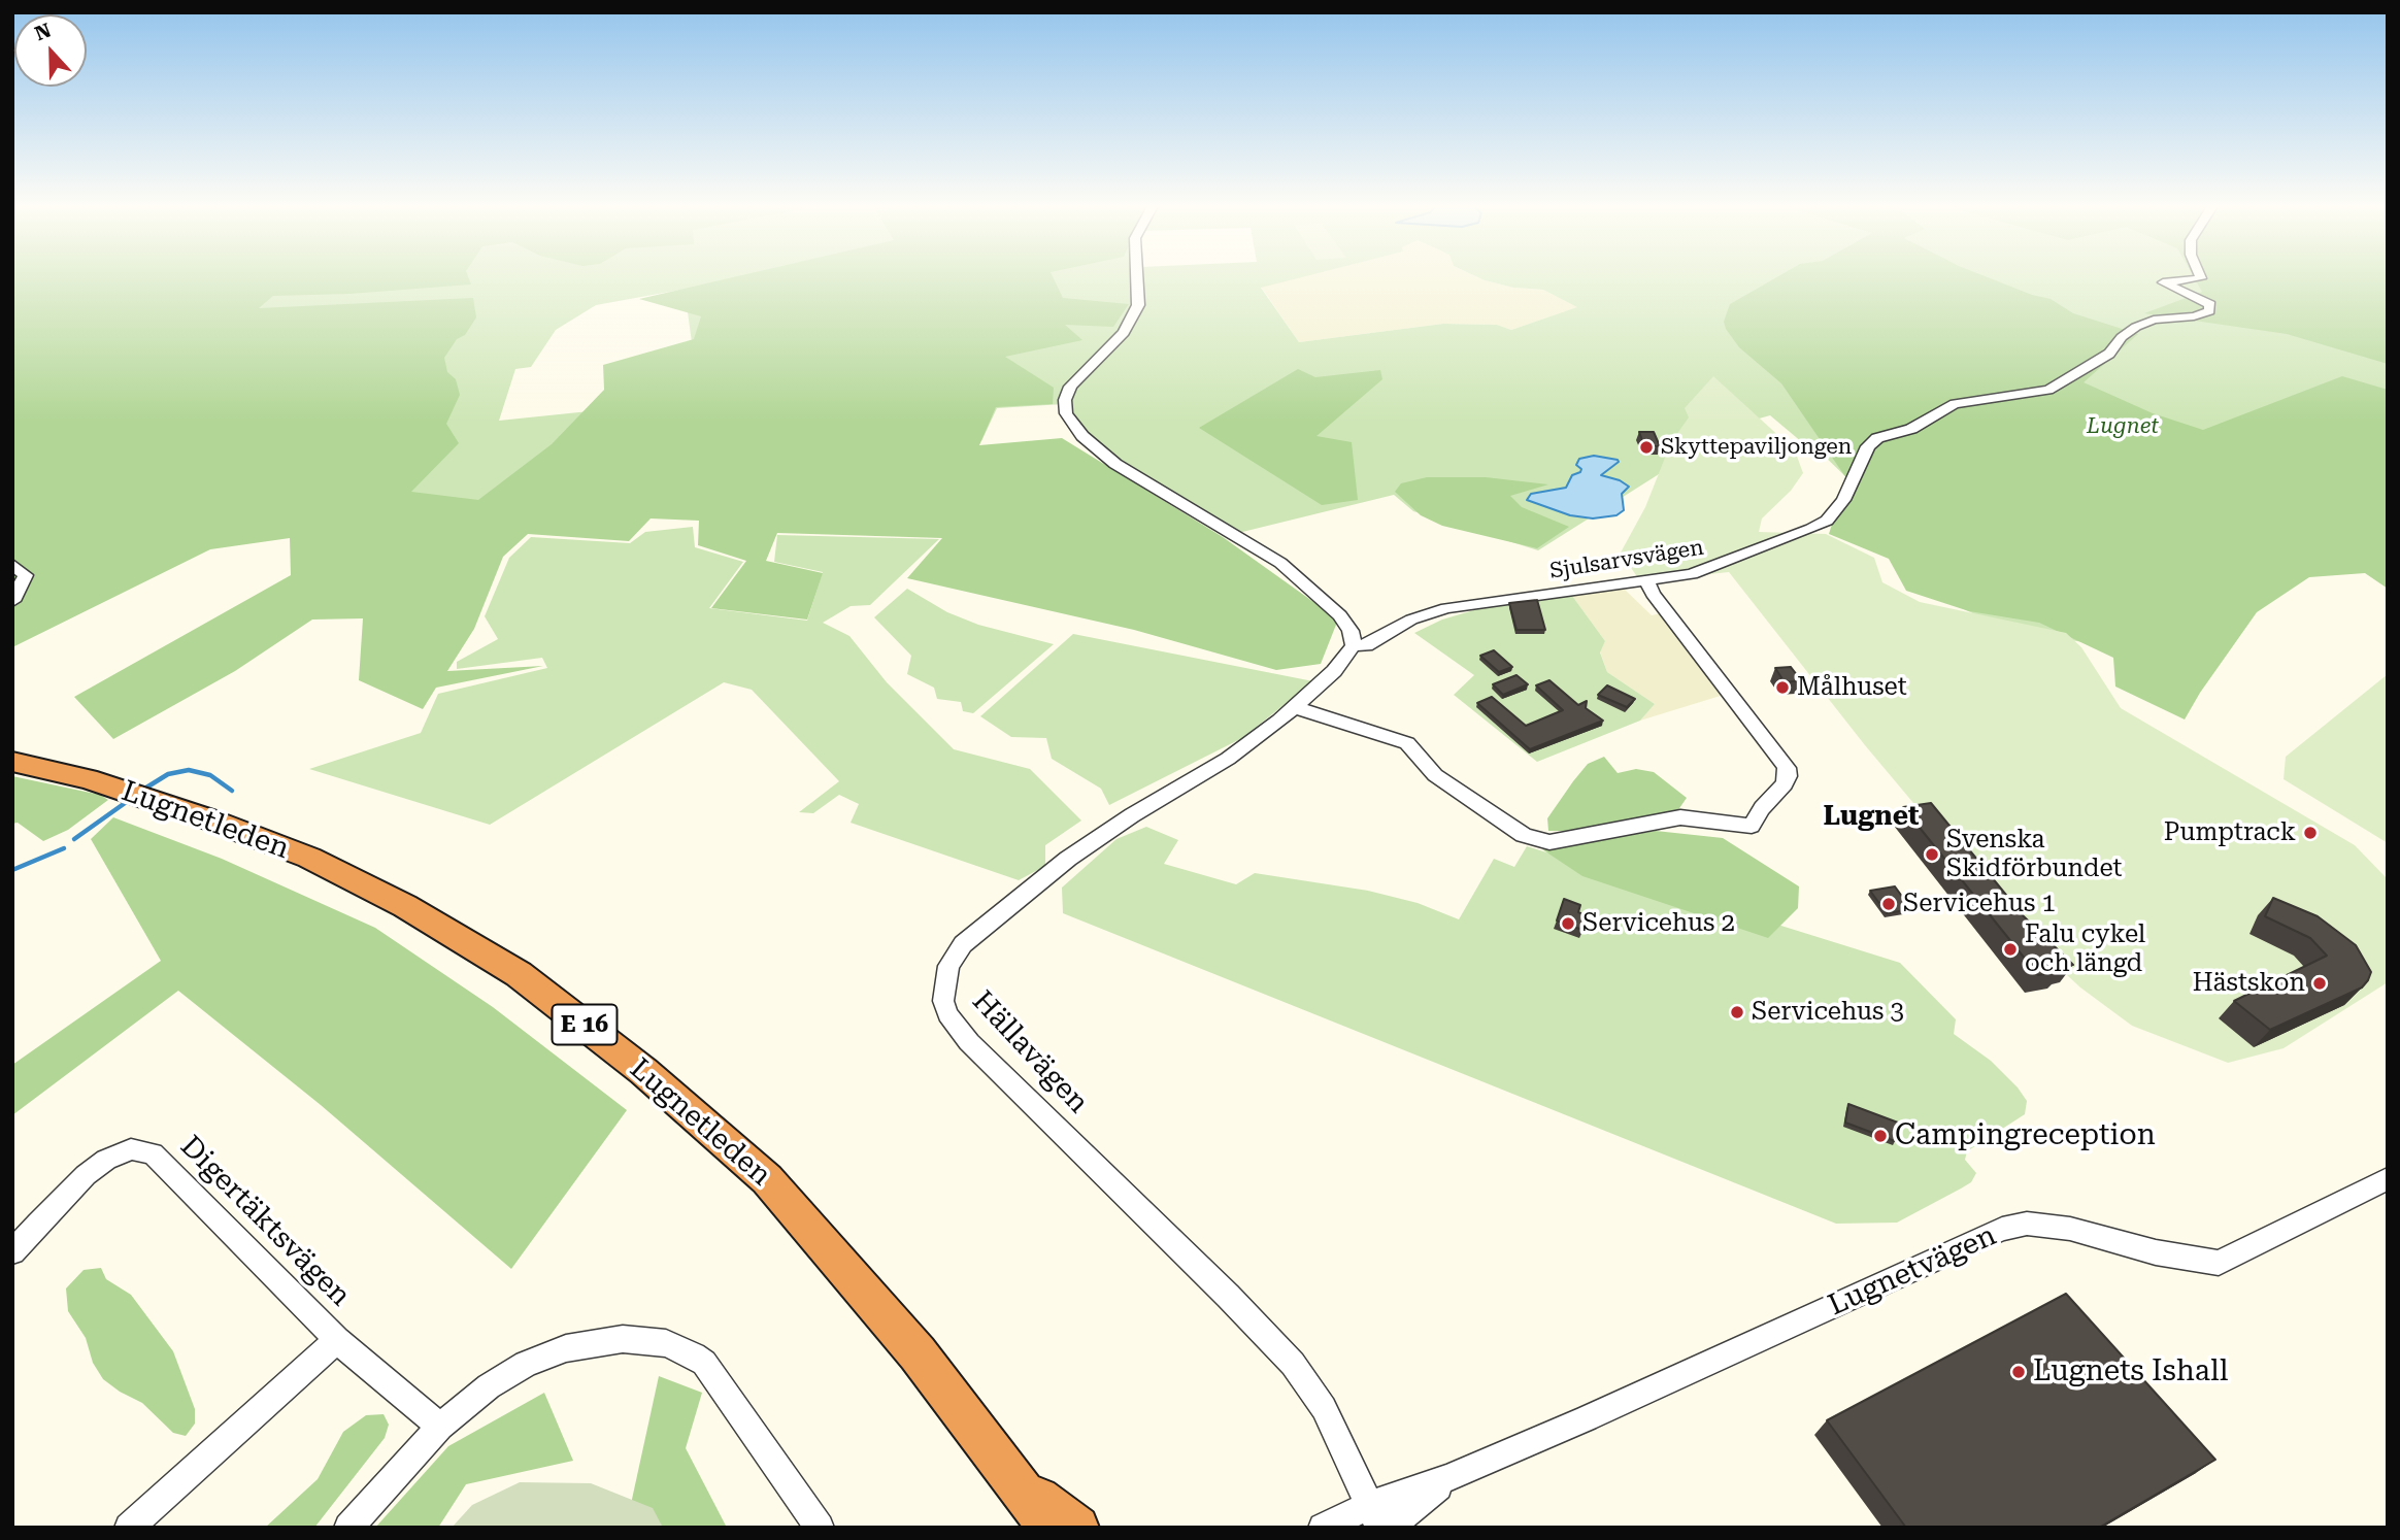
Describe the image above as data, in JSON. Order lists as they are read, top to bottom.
{
  "streets": {
    "highway": ["Lugnetleden", "E 16"],
    "street": [
      "Sjulsarvsvägen",
      "Hällavägen",
      "Digertäktsvägen",
      "Lugnetvägen"
    ]
  },
  "crossings": [
    ["Sjulsarvsvägen", "Hällavägen"],
    ["Hällavägen", "Lugnetvägen"]
  ],
  "districts": ["Lugnet"],
  "parks": ["Lugnet"],
  "places": [
    "Skyttepaviljongen",
    "Målhuset",
    "Pumptrack",
    "Svenska Skidförbundet",
    "Servicehus 1",
    "Servicehus 2",
    "Falu cykel och längd",
    "Hästskon",
    "Servicehus 3",
    "Campingreception",
    "Lugnets Ishall"
  ],
  "north": "top"
}
